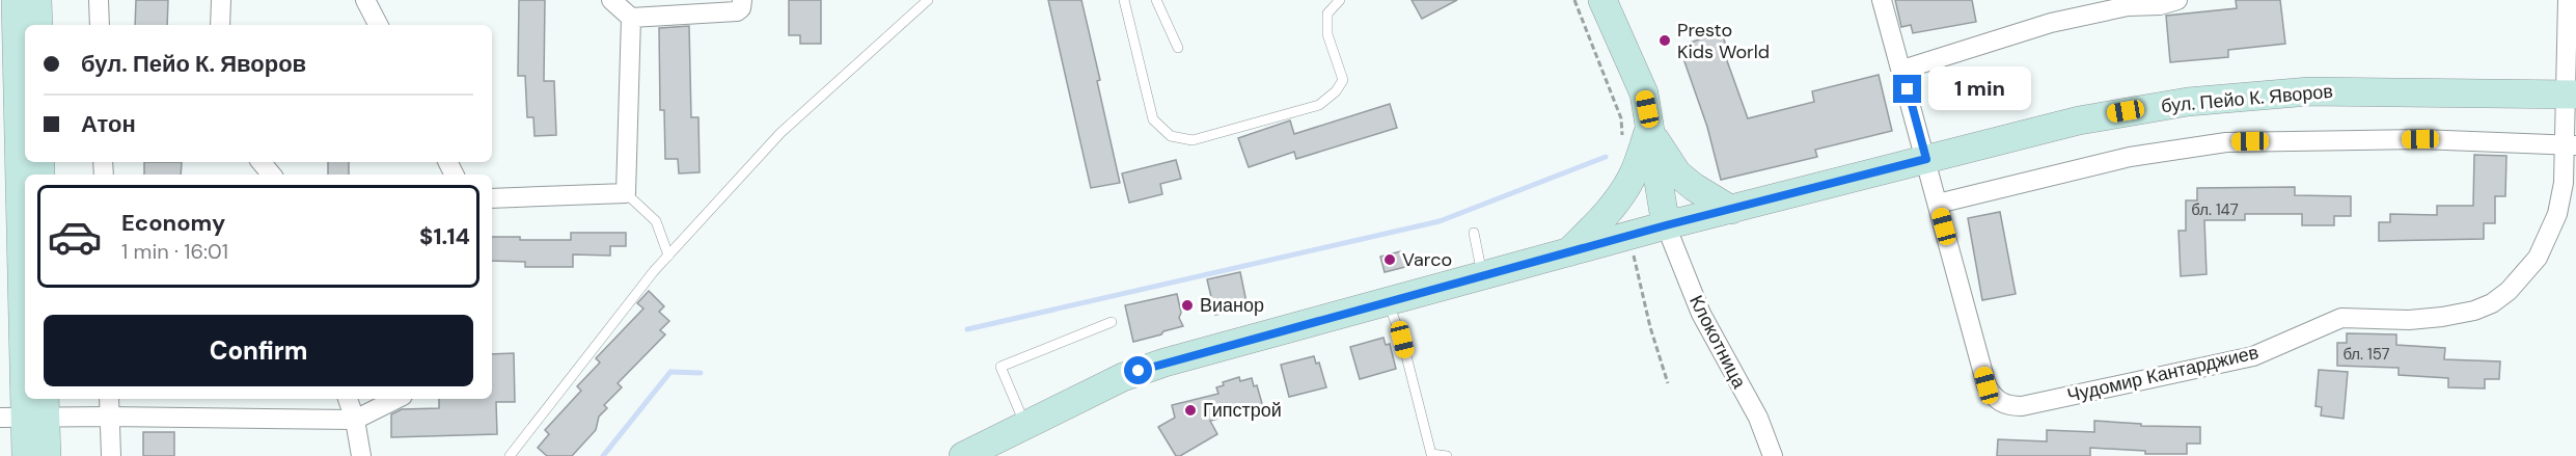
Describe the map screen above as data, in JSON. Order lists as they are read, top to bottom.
{
  "streets": {
    "street": ["бул. Пейо К. Яворов", "Клокотница", "Чудомир Кантарджиев"]
  },
  "crossings": [
    ["бул. Пейо К. Яворов", "Клокотница"],
    ["бул. Пейо К. Яворов", "Чудомир Кантарджиев"]
  ],
  "places": [
    "Presto Kids World",
    "Varco",
    "Вианор",
    "Гипстрой"
  ],
  "house_numbers": ["бл. 147", "бл. 157"],
  "page": {
    "banner": ["бул. Пейо К. Яворов", "Атон"],
    "bubble": "1 min",
    "list": [
      {
        "name": "Economy",
        "note": "1 min · 16:01",
        "value": "$1.14"
      }
    ],
    "buttons": "Confirm"
  }
}
